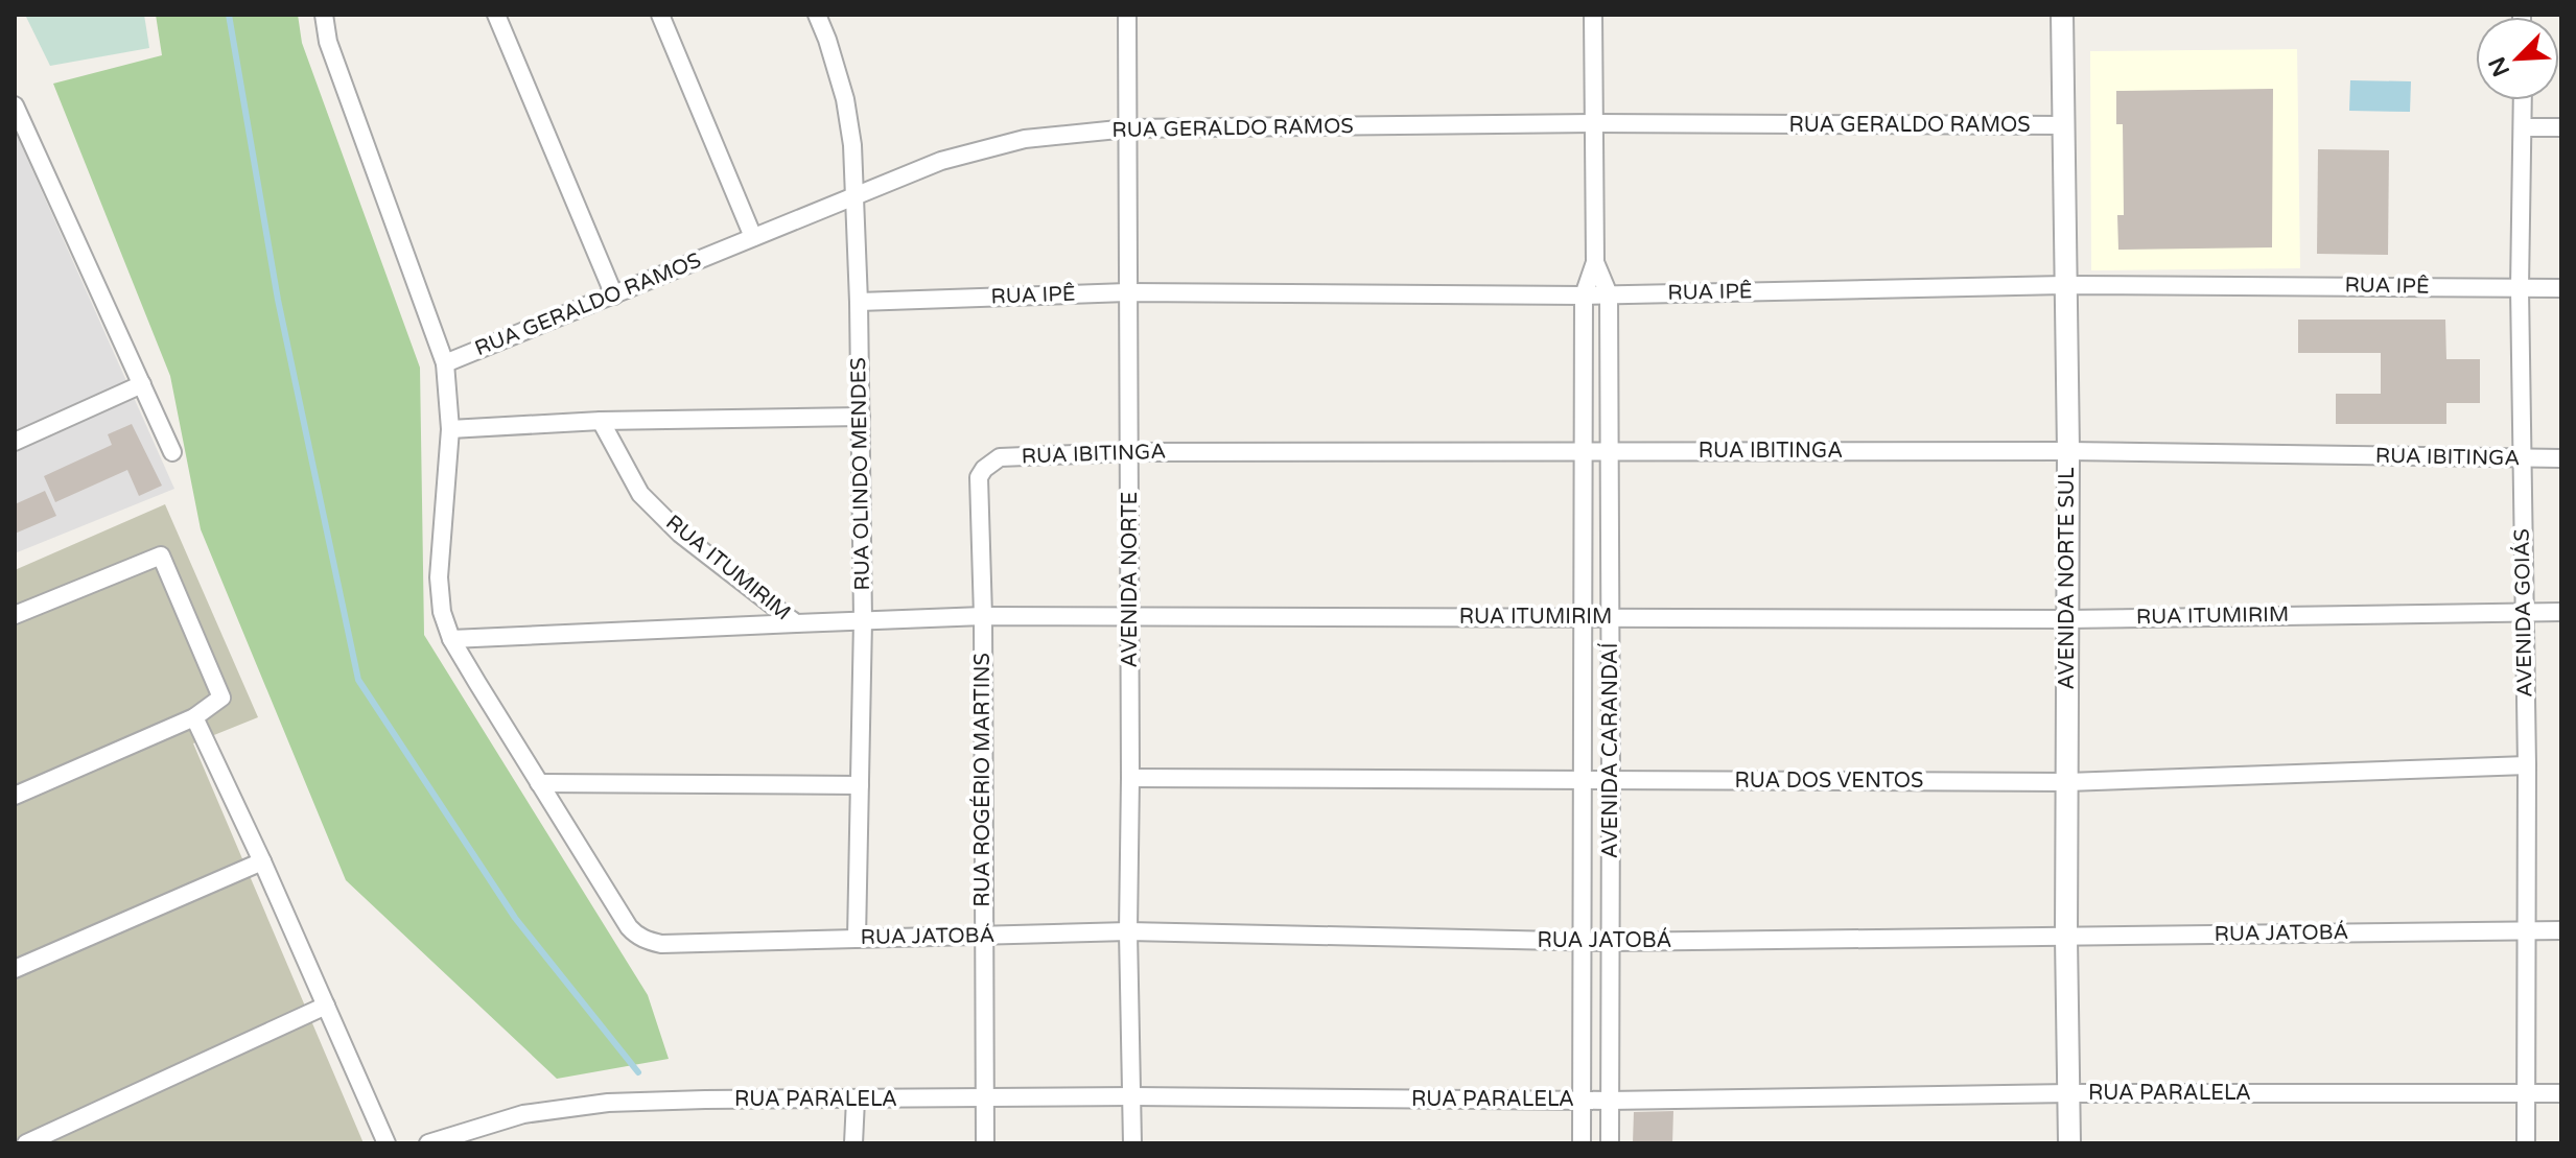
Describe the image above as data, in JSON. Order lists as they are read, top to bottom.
{
  "streets": {
    "street": [
      "RUA GERALDO RAMOS",
      "RUA IPÊ",
      "RUA IBITINGA",
      "RUA OLINDO MENDES",
      "RUA ITUMIRIM",
      "AVENIDA NORTE SUL",
      "AVENIDA NORTE",
      "AVENIDA GOIÁS",
      "AVENIDA CARANDAÍ",
      "RUA ROGÉRIO MARTINS",
      "RUA DOS VENTOS",
      "RUA JATOBÁ",
      "RUA PARALELA"
    ]
  },
  "crossings": [
    ["RUA GERALDO RAMOS", "RUA OLINDO MENDES"],
    ["RUA GERALDO RAMOS", "AVENIDA NORTE SUL"],
    ["RUA GERALDO RAMOS", "AVENIDA NORTE"],
    ["RUA GERALDO RAMOS", "AVENIDA CARANDAÍ"],
    ["RUA IPÊ", "RUA OLINDO MENDES"],
    ["RUA IPÊ", "AVENIDA NORTE SUL"],
    ["RUA IPÊ", "AVENIDA NORTE"],
    ["RUA IPÊ", "AVENIDA GOIÁS"],
    ["RUA IPÊ", "AVENIDA CARANDAÍ"],
    ["RUA IBITINGA", "AVENIDA NORTE SUL"],
    ["RUA IBITINGA", "AVENIDA NORTE"],
    ["RUA IBITINGA", "AVENIDA GOIÁS"],
    ["RUA IBITINGA", "AVENIDA CARANDAÍ"],
    ["RUA IBITINGA", "RUA ROGÉRIO MARTINS"],
    ["RUA OLINDO MENDES", "RUA ITUMIRIM"],
    ["RUA OLINDO MENDES", "RUA JATOBÁ"],
    ["RUA ITUMIRIM", "AVENIDA NORTE SUL"],
    ["RUA ITUMIRIM", "AVENIDA NORTE"],
    ["RUA ITUMIRIM", "AVENIDA GOIÁS"],
    ["RUA ITUMIRIM", "AVENIDA CARANDAÍ"],
    ["RUA ITUMIRIM", "RUA ROGÉRIO MARTINS"],
    ["AVENIDA NORTE SUL", "RUA DOS VENTOS"],
    ["AVENIDA NORTE SUL", "RUA JATOBÁ"],
    ["AVENIDA NORTE SUL", "RUA PARALELA"],
    ["AVENIDA NORTE", "RUA DOS VENTOS"],
    ["AVENIDA NORTE", "RUA JATOBÁ"],
    ["AVENIDA NORTE", "RUA PARALELA"],
    ["AVENIDA GOIÁS", "RUA DOS VENTOS"],
    ["AVENIDA GOIÁS", "RUA JATOBÁ"],
    ["AVENIDA GOIÁS", "RUA PARALELA"],
    ["AVENIDA CARANDAÍ", "RUA DOS VENTOS"],
    ["AVENIDA CARANDAÍ", "RUA JATOBÁ"],
    ["AVENIDA CARANDAÍ", "RUA PARALELA"],
    ["RUA ROGÉRIO MARTINS", "RUA JATOBÁ"],
    ["RUA ROGÉRIO MARTINS", "RUA PARALELA"]
  ],
  "north": "bottom left"
}
